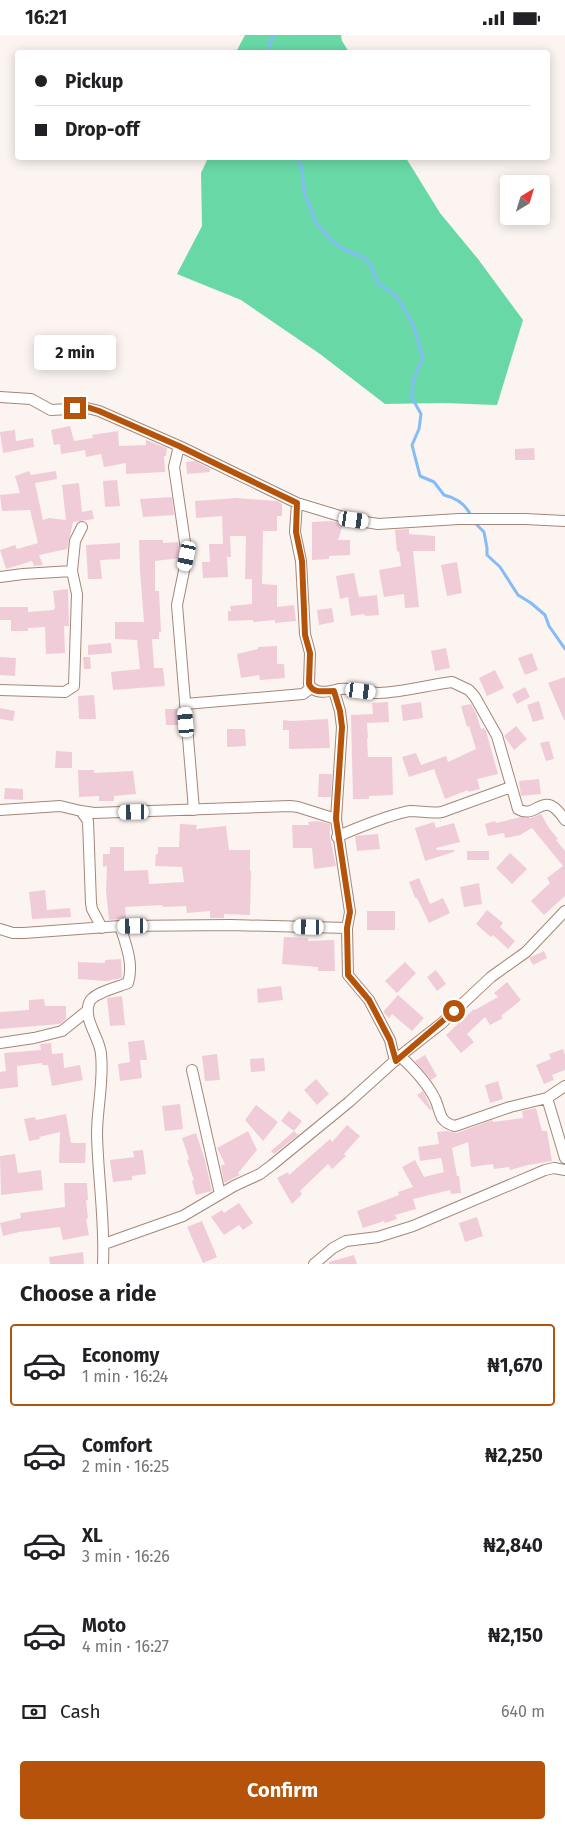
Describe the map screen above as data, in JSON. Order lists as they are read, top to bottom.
{
  "north": "top right",
  "page": {
    "status": "16:21",
    "banner": ["Pickup", "Drop-off"],
    "bubble": "2 min",
    "heading": "Choose a ride",
    "list": [
      {
        "name": "Economy",
        "note": "1 min · 16:24",
        "value": "₦1,670"
      },
      {
        "name": "Comfort",
        "note": "2 min · 16:25",
        "value": "₦2,250"
      },
      {
        "name": "XL",
        "note": "3 min · 16:26",
        "value": "₦2,840"
      },
      {
        "name": "Moto",
        "note": "4 min · 16:27",
        "value": "₦2,150"
      }
    ],
    "pay": ["Cash", "640 m"],
    "buttons": "Confirm"
  }
}
